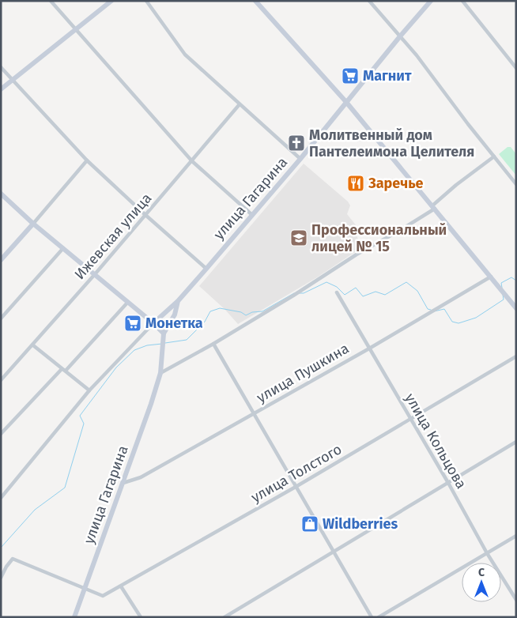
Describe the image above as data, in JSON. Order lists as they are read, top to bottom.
{
  "streets": {
    "main road": ["улица Гагарина"],
    "street": [
      "Ижевская улица",
      "улица Пушкина",
      "улица Кольцова",
      "улица Толстого"
    ]
  },
  "crossings": [
    ["улица Гагарина", "улица Пушкина"],
    ["улица Гагарина", "улица Толстого"],
    ["улица Пушкина", "улица Кольцова"],
    ["улица Кольцова", "улица Толстого"]
  ],
  "places": {
    "supermarket": ["Магнит", "Монетка"],
    "church": ["Молитвенный дом Пантелеимона Целителя"],
    "restaurant": ["Заречье"],
    "school or university": ["Профессиональный лицей № 15"],
    "shop": ["Wildberries"]
  },
  "north": "top"
}
